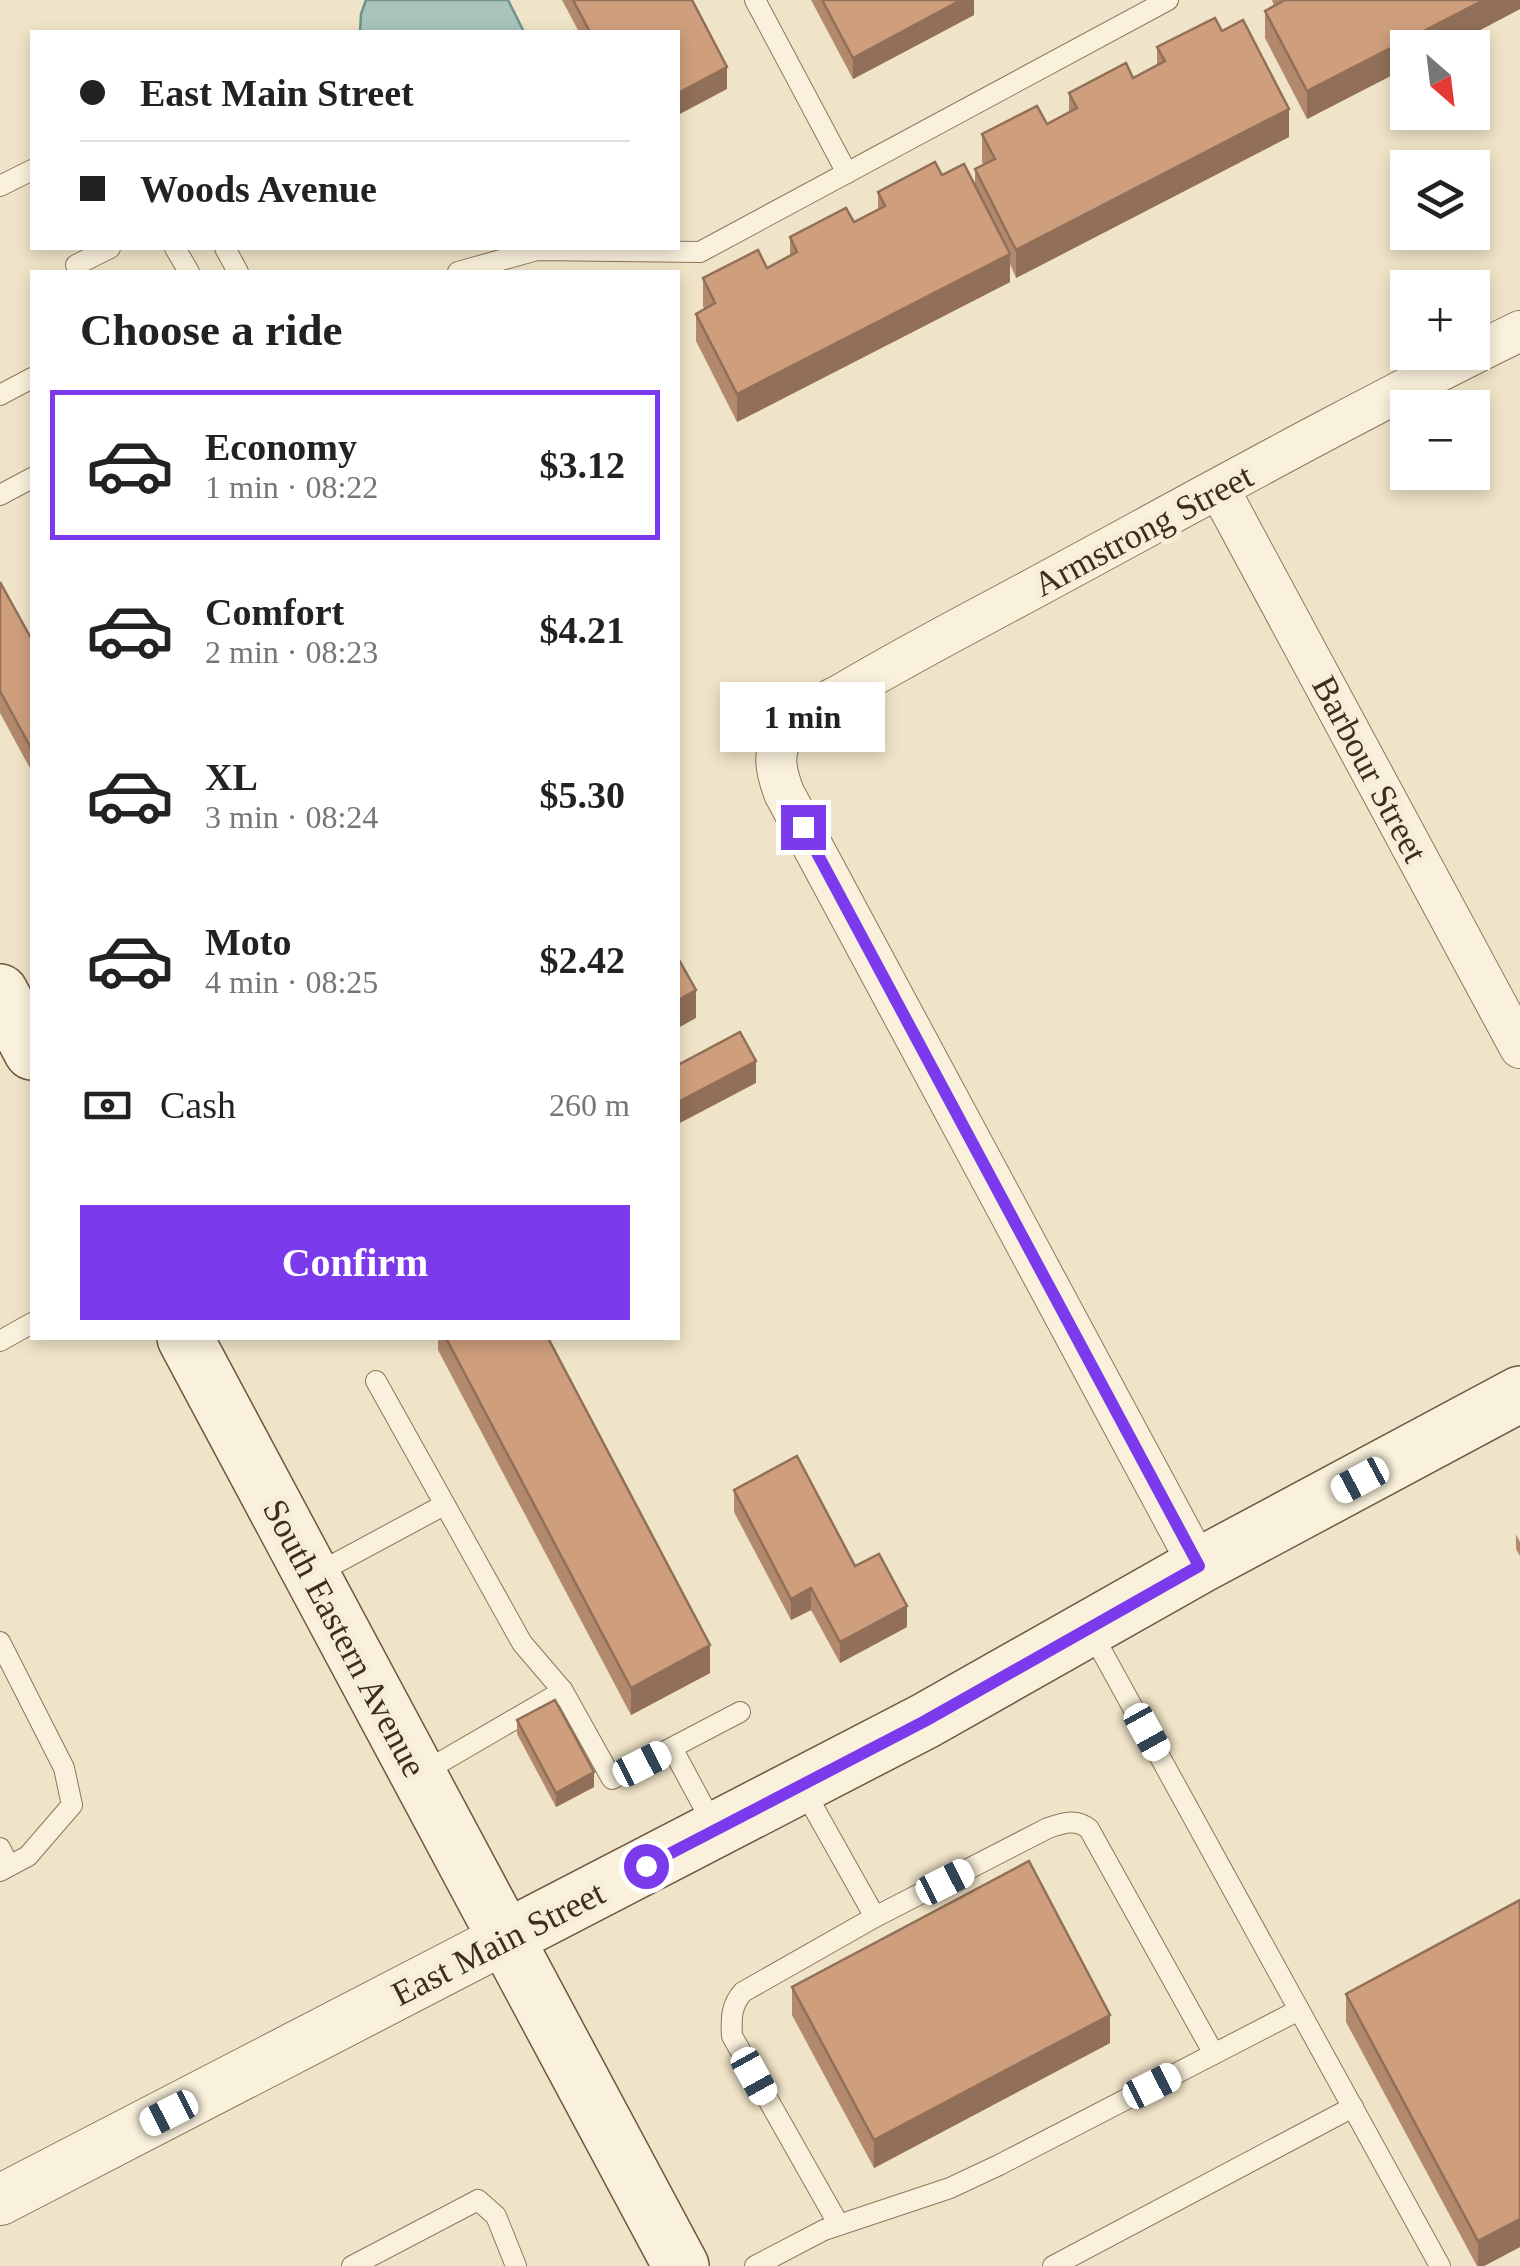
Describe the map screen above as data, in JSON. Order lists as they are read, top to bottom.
{
  "streets": {
    "main road": ["South Eastern Avenue", "East Main Street"],
    "street": ["Armstrong Street", "Barbour Street"]
  },
  "crossings": [
    ["Armstrong Street", "Barbour Street"],
    ["Armstrong Street", "East Main Street"],
    ["South Eastern Avenue", "East Main Street"]
  ],
  "north": "bottom right",
  "page": {
    "map_buttons": ["+", "−"],
    "banner": ["East Main Street", "Woods Avenue"],
    "heading": "Choose a ride",
    "list": [
      {
        "name": "Economy",
        "note": "1 min · 08:22",
        "value": "$3.12"
      },
      {
        "name": "Comfort",
        "note": "2 min · 08:23",
        "value": "$4.21"
      },
      {
        "name": "XL",
        "note": "3 min · 08:24",
        "value": "$5.30"
      },
      {
        "name": "Moto",
        "note": "4 min · 08:25",
        "value": "$2.42"
      }
    ],
    "bubble": "1 min",
    "pay": ["Cash", "260 m"],
    "buttons": "Confirm"
  }
}
